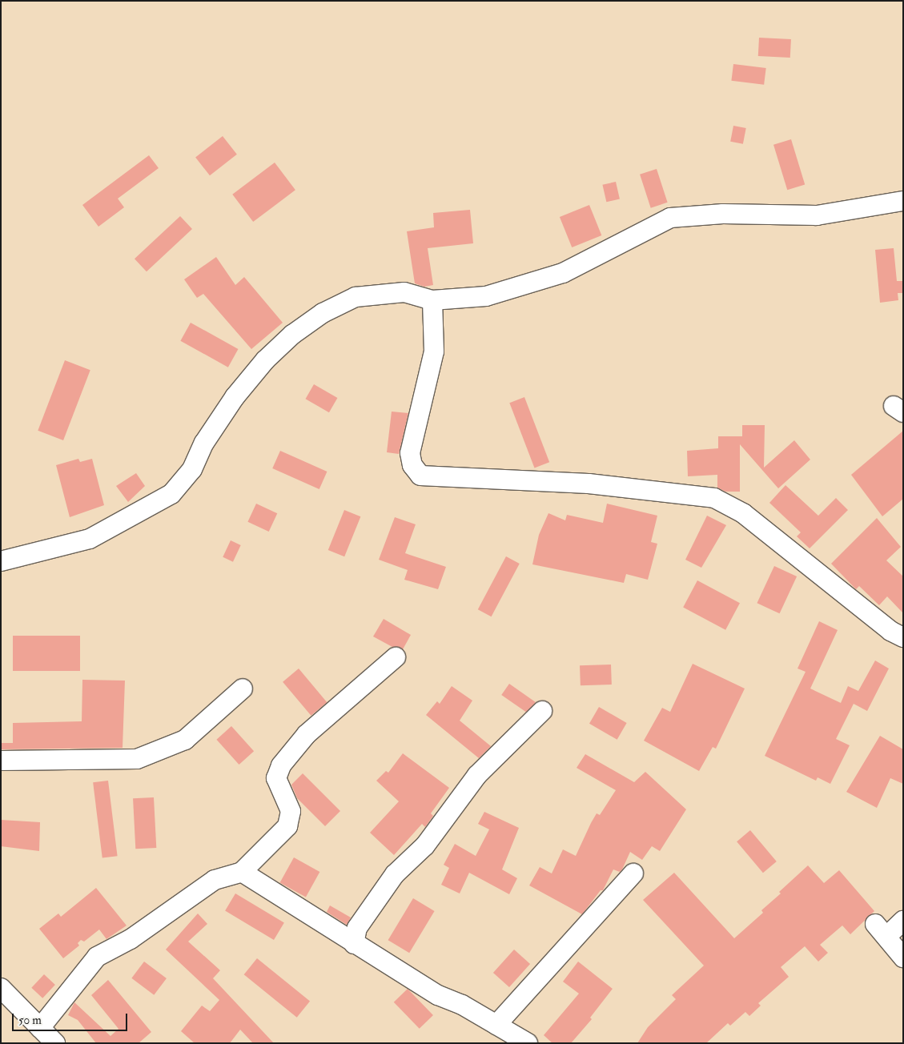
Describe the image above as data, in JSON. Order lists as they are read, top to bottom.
{
  "scale_bar": "50 m"
}
